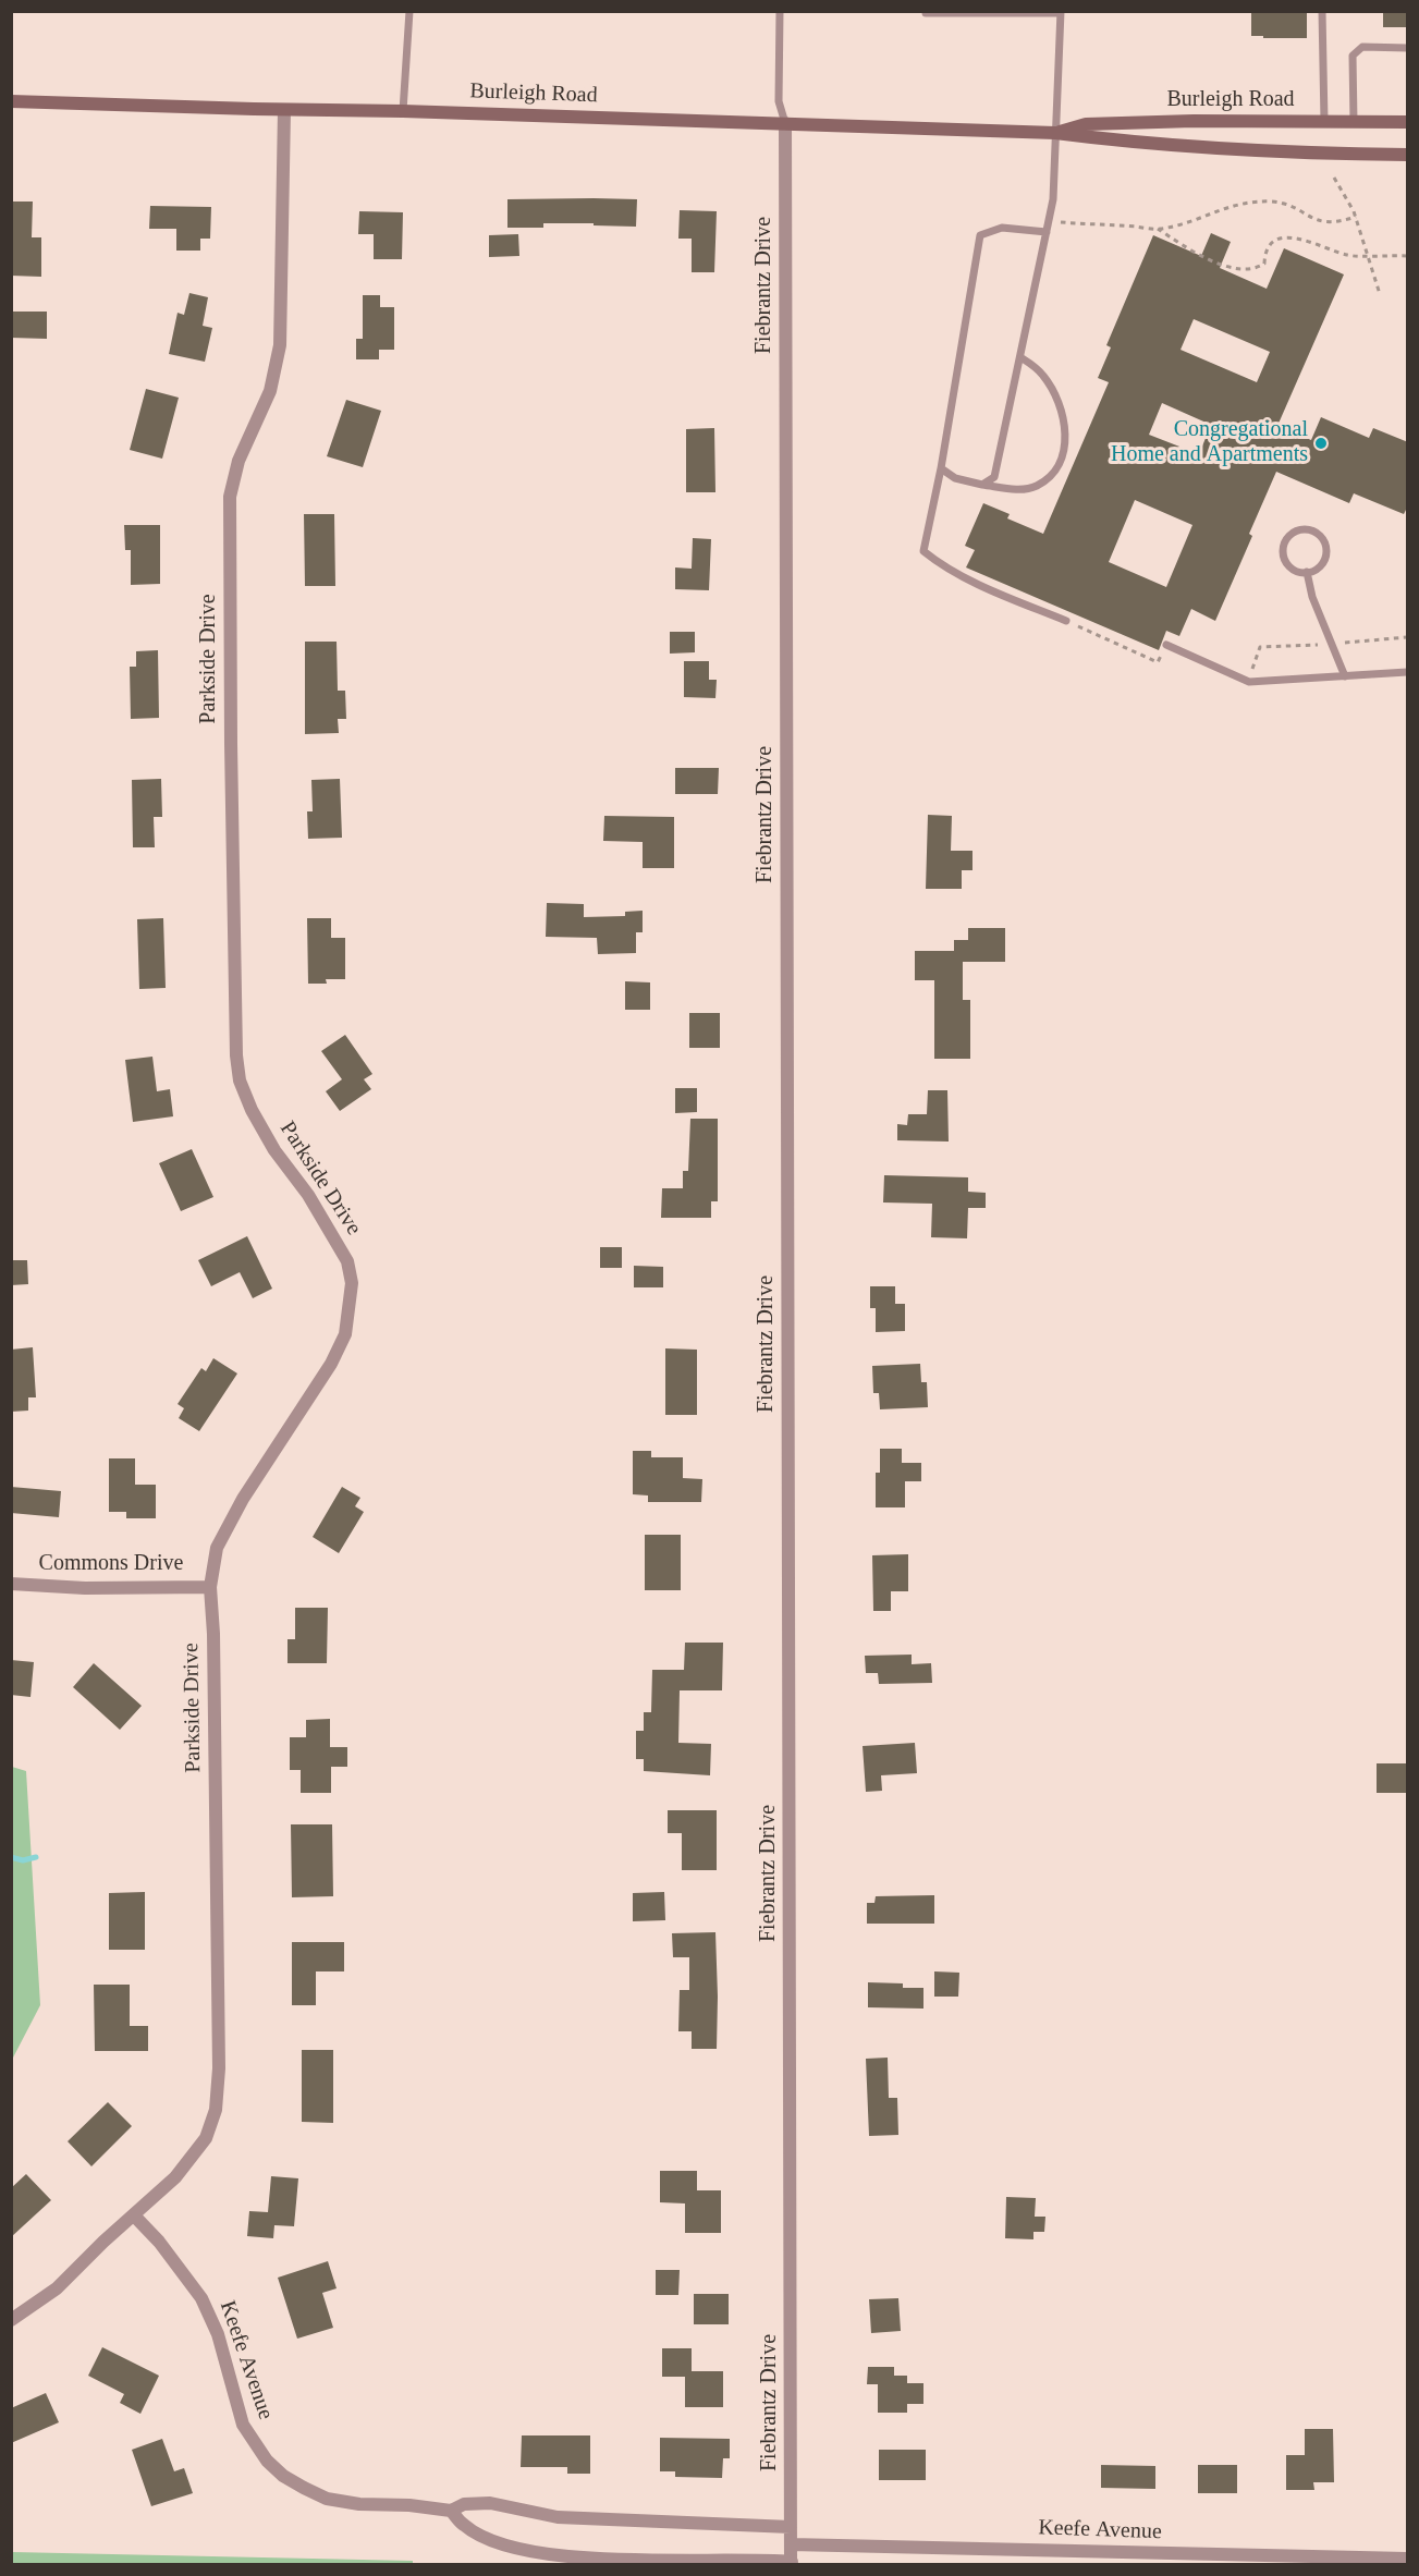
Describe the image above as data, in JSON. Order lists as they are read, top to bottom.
{
  "streets": {
    "street": [
      "Burleigh Road",
      "Fiebrantz Drive",
      "Parkside Drive",
      "Commons Drive",
      "Keefe Avenue"
    ]
  },
  "crossings": [
    ["Burleigh Road", "Fiebrantz Drive"],
    ["Burleigh Road", "Parkside Drive"],
    ["Fiebrantz Drive", "Keefe Avenue"],
    ["Parkside Drive", "Commons Drive"],
    ["Parkside Drive", "Keefe Avenue"]
  ],
  "places": ["Congregational Home and Apartments"]
}
